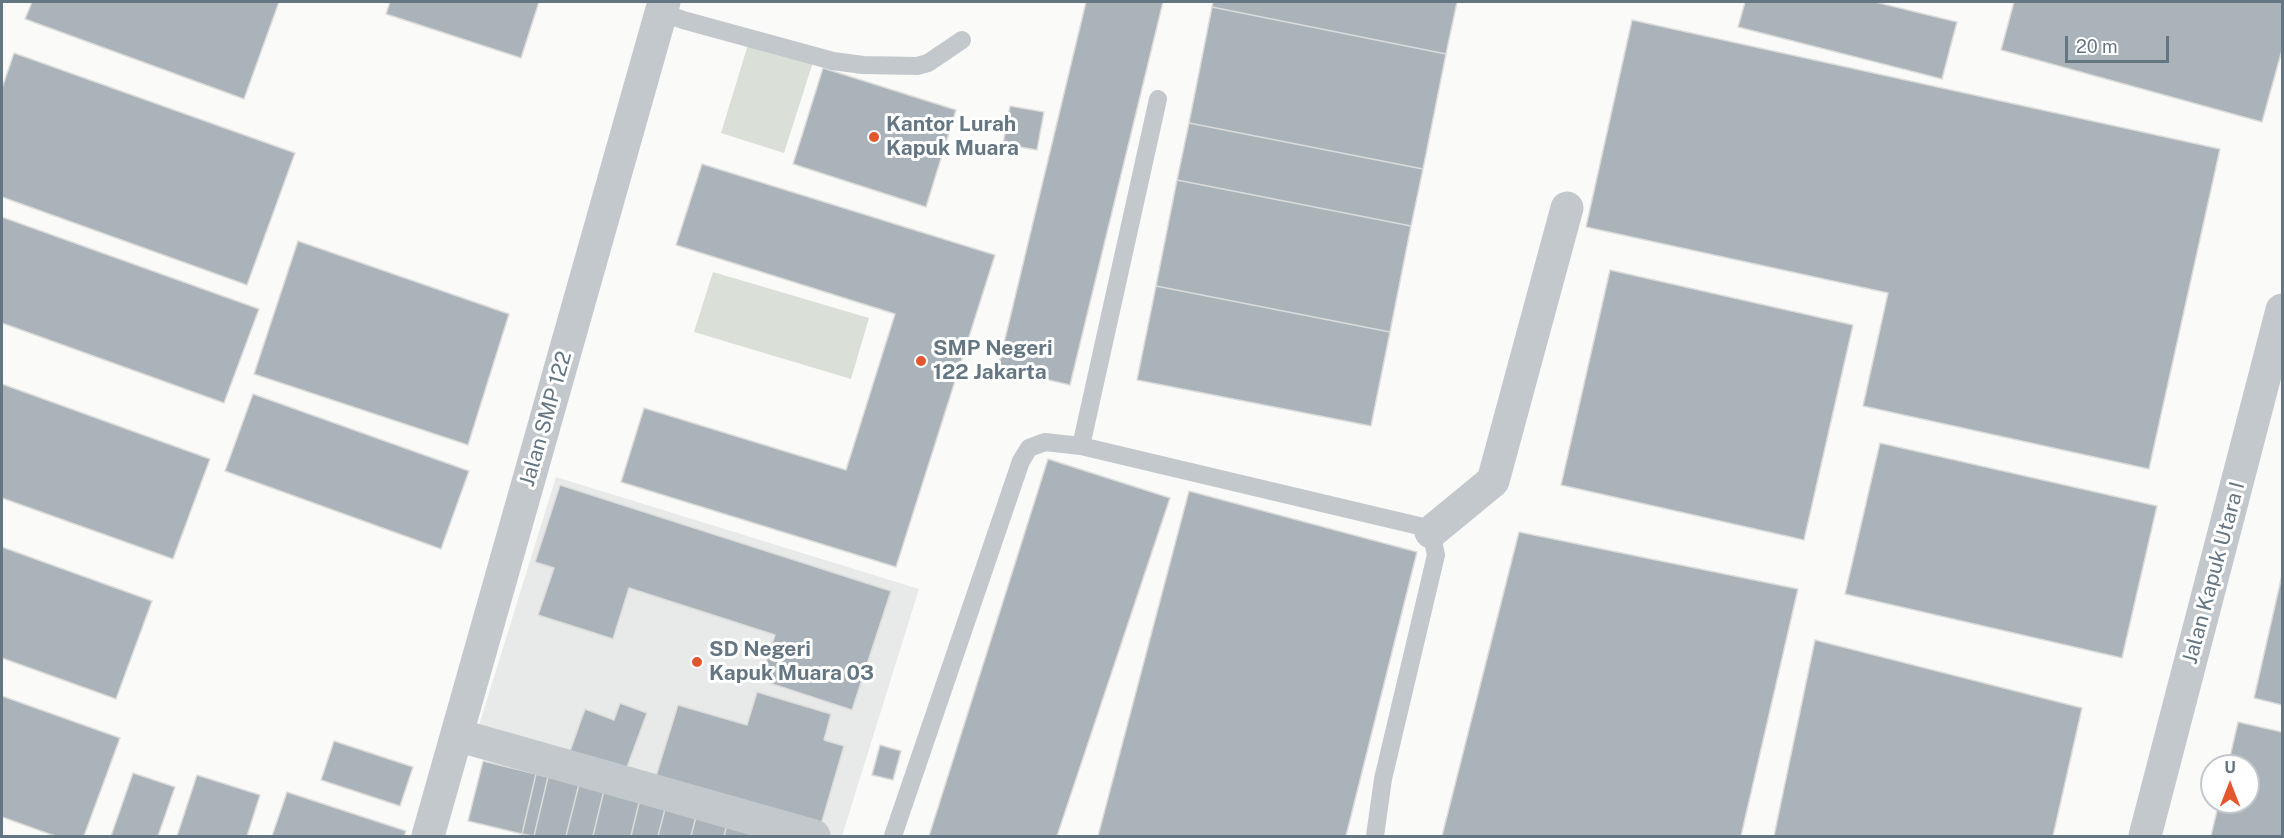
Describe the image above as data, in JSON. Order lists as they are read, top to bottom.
{
  "streets": {
    "street": ["Jalan SMP 122", "Jalan Kapuk Utara I"]
  },
  "places": ["Kantor Lurah Kapuk Muara", "SMP Negeri 122 Jakarta", "SD Negeri Kapuk Muara 03"],
  "scale_bar": "20 m",
  "north": "top"
}
